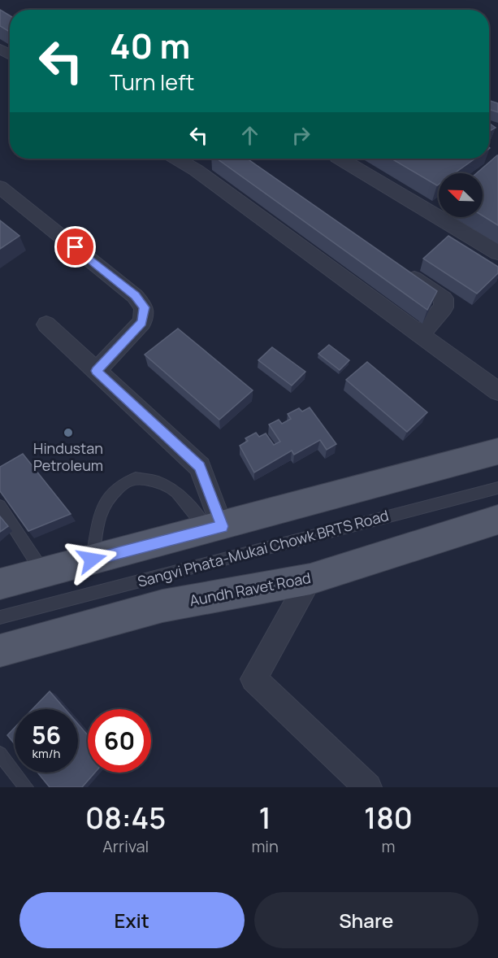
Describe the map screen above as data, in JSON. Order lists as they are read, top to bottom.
{
  "streets": {
    "main road": ["Aundh Ravet Road"],
    "lane": ["Sangvi Phata-Mukai Chowk BRTS Road"]
  },
  "places": ["Hindustan Petroleum"],
  "north": "top left",
  "page": {
    "turn": ["40 m", "Turn left"],
    "speed": "56 km/h",
    "limit": "60",
    "eta": [
      "08:45",
      "Arrival",
      "1",
      "min",
      "180",
      "m"
    ],
    "buttons": ["Exit", "Share"]
  }
}
